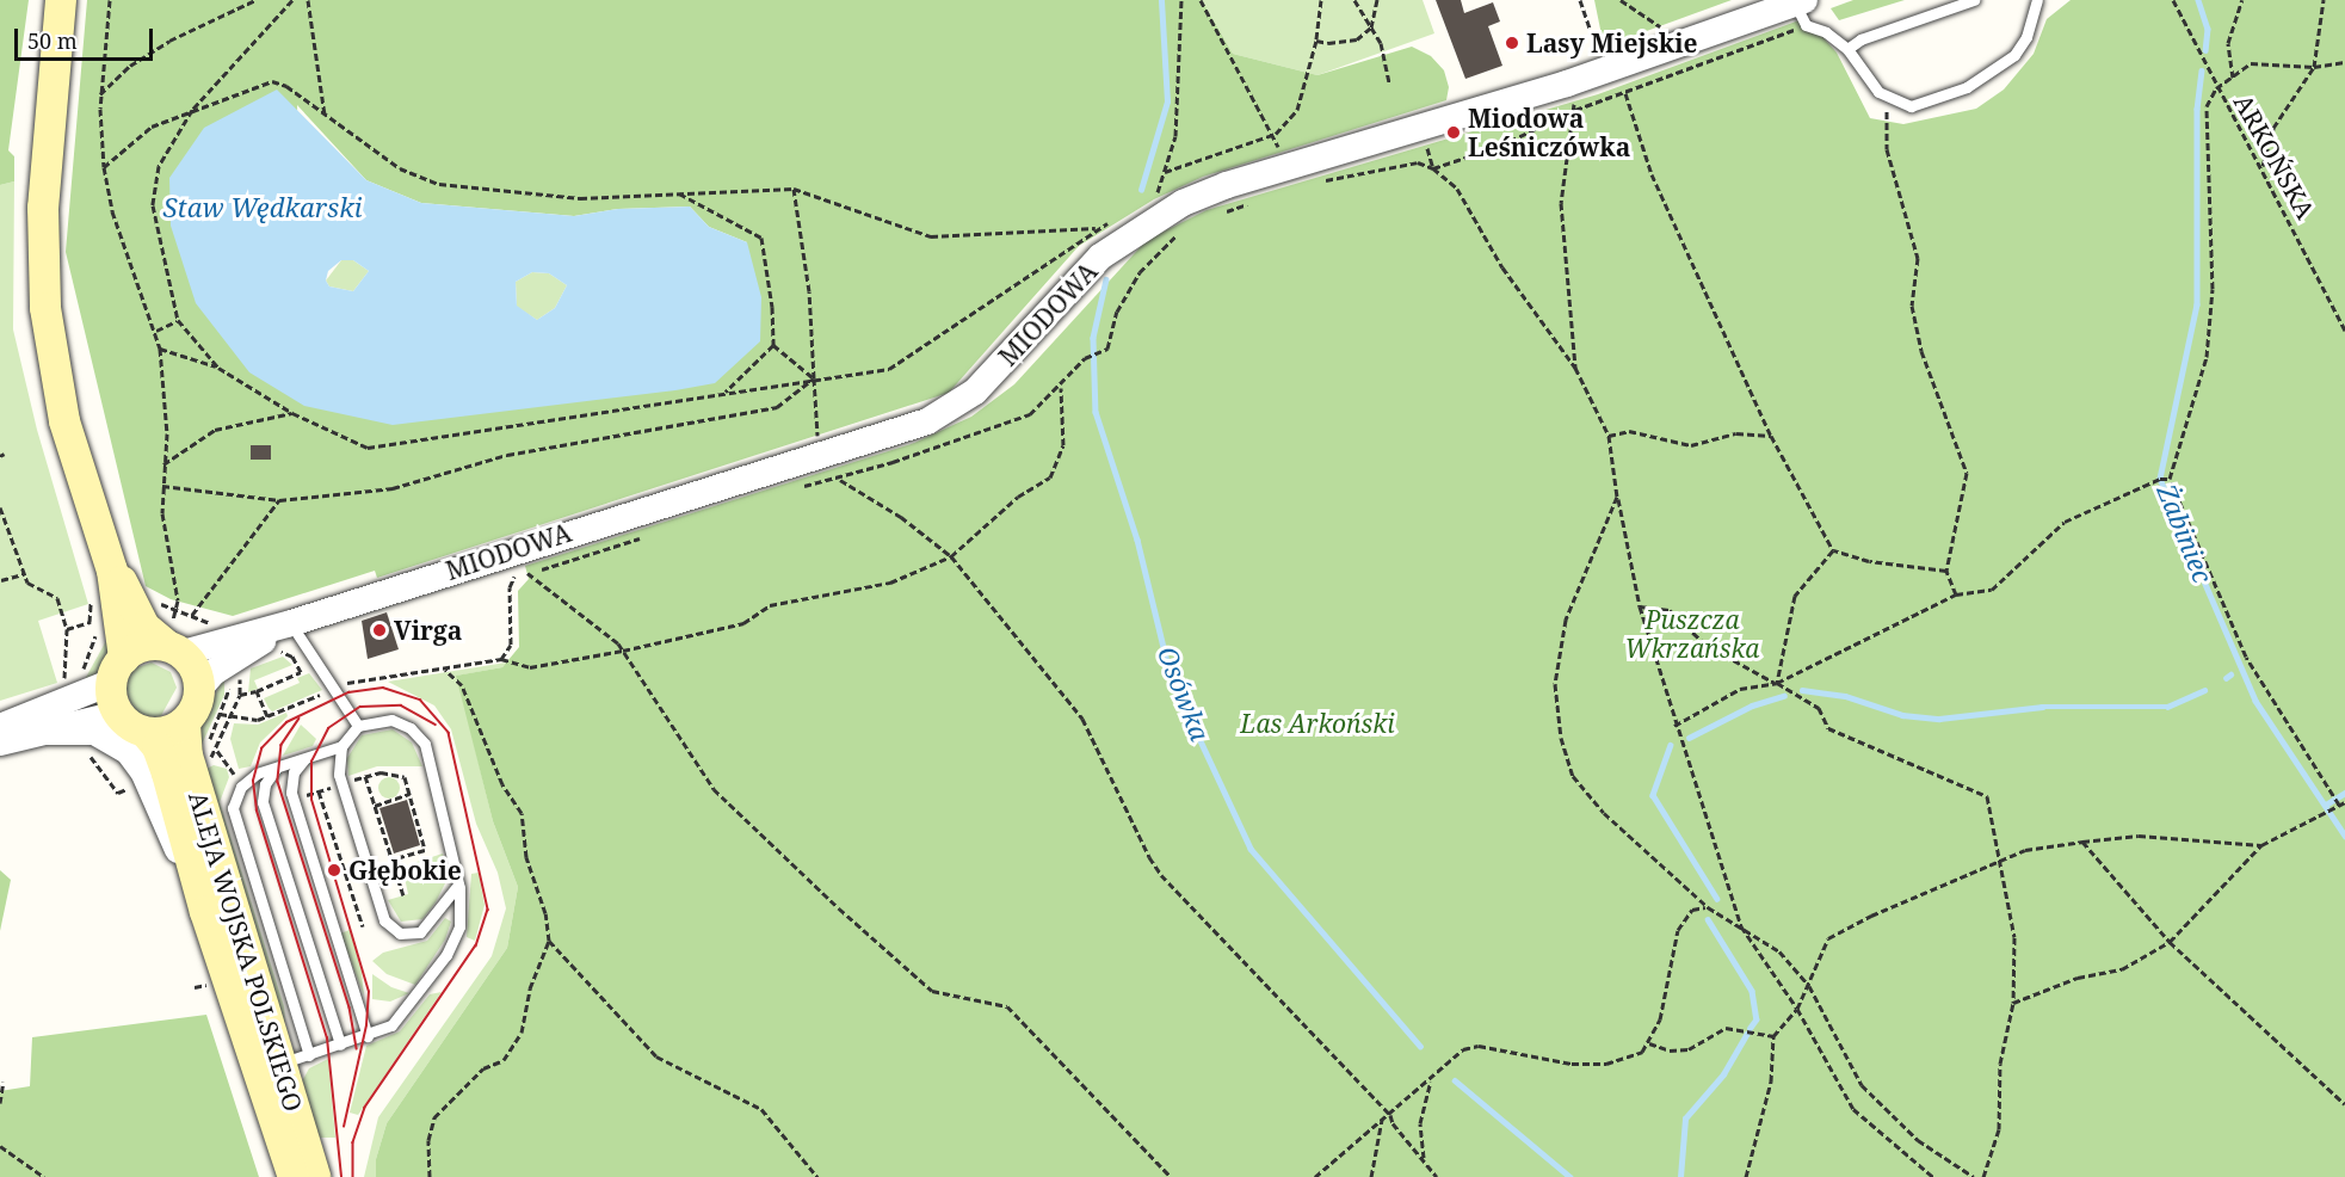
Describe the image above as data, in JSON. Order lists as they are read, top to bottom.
{
  "streets": {
    "main road": ["ALEJA WOJSKA POLSKIEGO"],
    "street": ["MIODOWA"],
    "path": ["ARKOŃSKA"]
  },
  "crossings": [
    ["MIODOWA", "ALEJA WOJSKA POLSKIEGO"]
  ],
  "water": ["Staw Wędkarski", "Żabiniec", "Osówka"],
  "parks": ["Puszcza Wkrzańska", "Las Arkoński"],
  "places": [
    "Lasy Miejskie",
    "Miodowa Leśniczówka",
    "Virga",
    "Głębokie"
  ],
  "scale_bar": "50 m"
}
